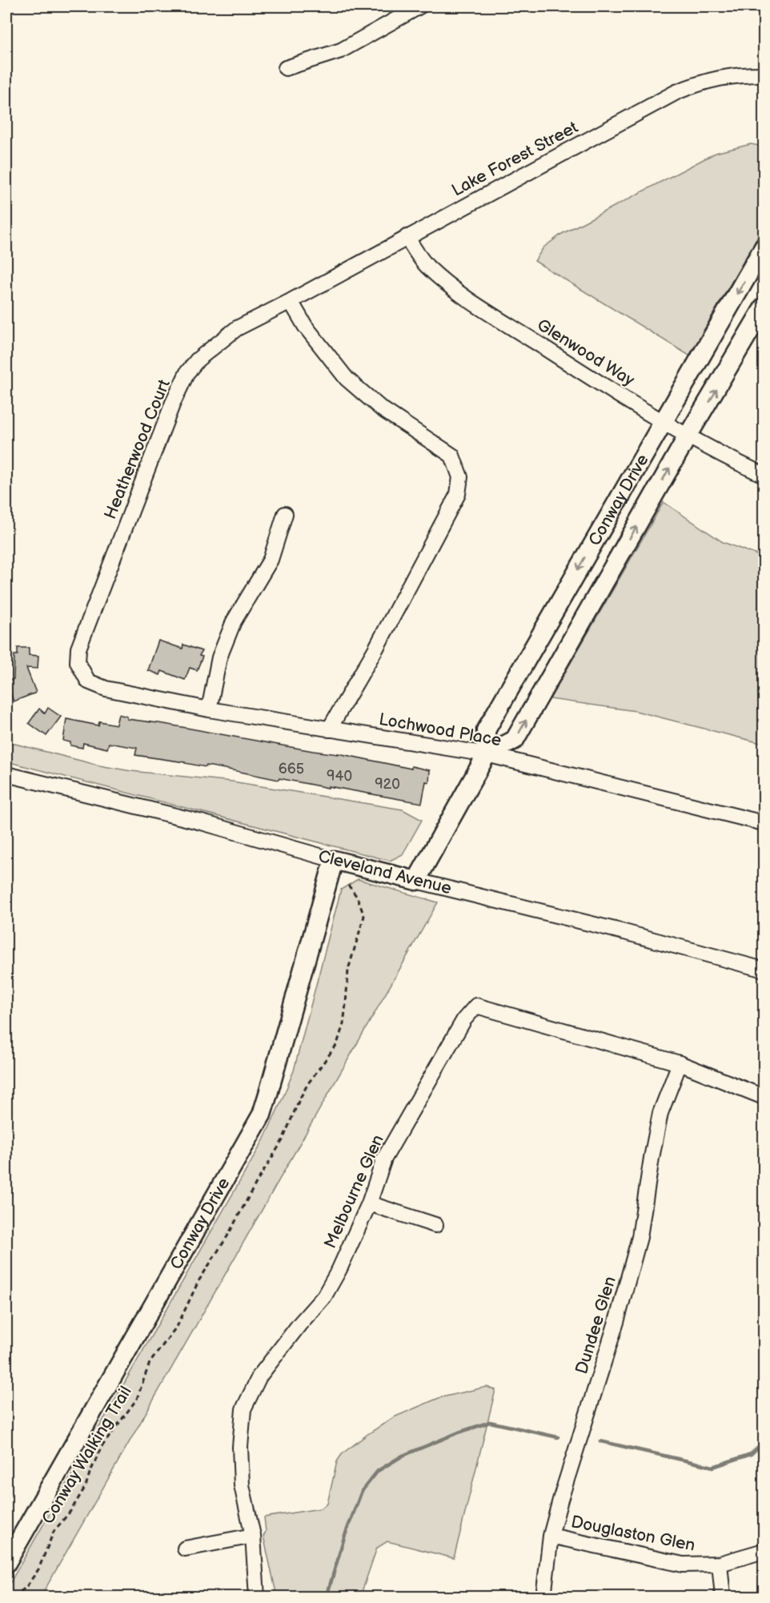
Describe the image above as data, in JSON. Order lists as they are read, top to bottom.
{
  "streets": {
    "street": [
      "Lake Forest Street",
      "Glenwood Way",
      "Heatherwood Court",
      "Conway Drive",
      "Lochwood Place",
      "Cleveland Avenue",
      "Melbourne Glen",
      "Dundee Glen",
      "Douglaston Glen"
    ],
    "path": ["Conway Walking Trail"]
  },
  "crossings": [
    ["Lake Forest Street", "Glenwood Way"],
    ["Lake Forest Street", "Heatherwood Court"],
    ["Glenwood Way", "Conway Drive"],
    ["Heatherwood Court", "Lochwood Place"],
    ["Conway Drive", "Lochwood Place"],
    ["Conway Drive", "Cleveland Avenue"],
    ["Melbourne Glen", "Dundee Glen"],
    ["Dundee Glen", "Douglaston Glen"]
  ],
  "house_numbers": ["665", "940", "920"]
}
